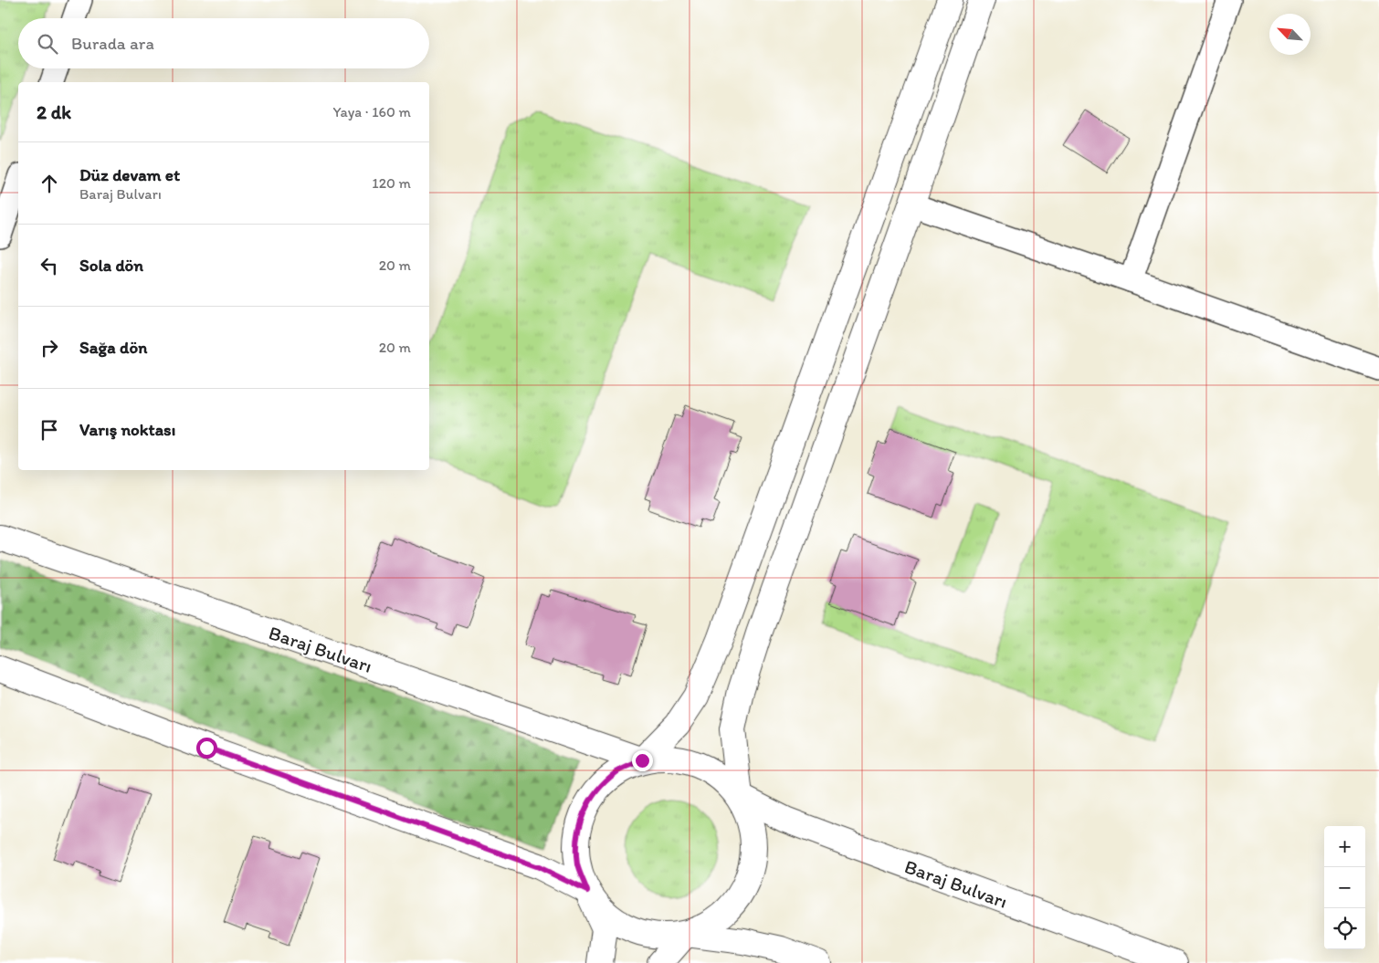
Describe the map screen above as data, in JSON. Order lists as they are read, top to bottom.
{
  "streets": {
    "main road": ["Baraj Bulvarı"]
  },
  "north": "top left",
  "page": {
    "search": "Burada ara",
    "heading": ["2 dk", "Yaya · 160 m"],
    "list": [
      ["Düz devam et", "Baraj Bulvarı", "120 m"],
      ["Sola dön", "20 m"],
      ["Sağa dön", "20 m"],
      "Varış noktası"
    ],
    "map_buttons": ["+", "−"]
  }
}
